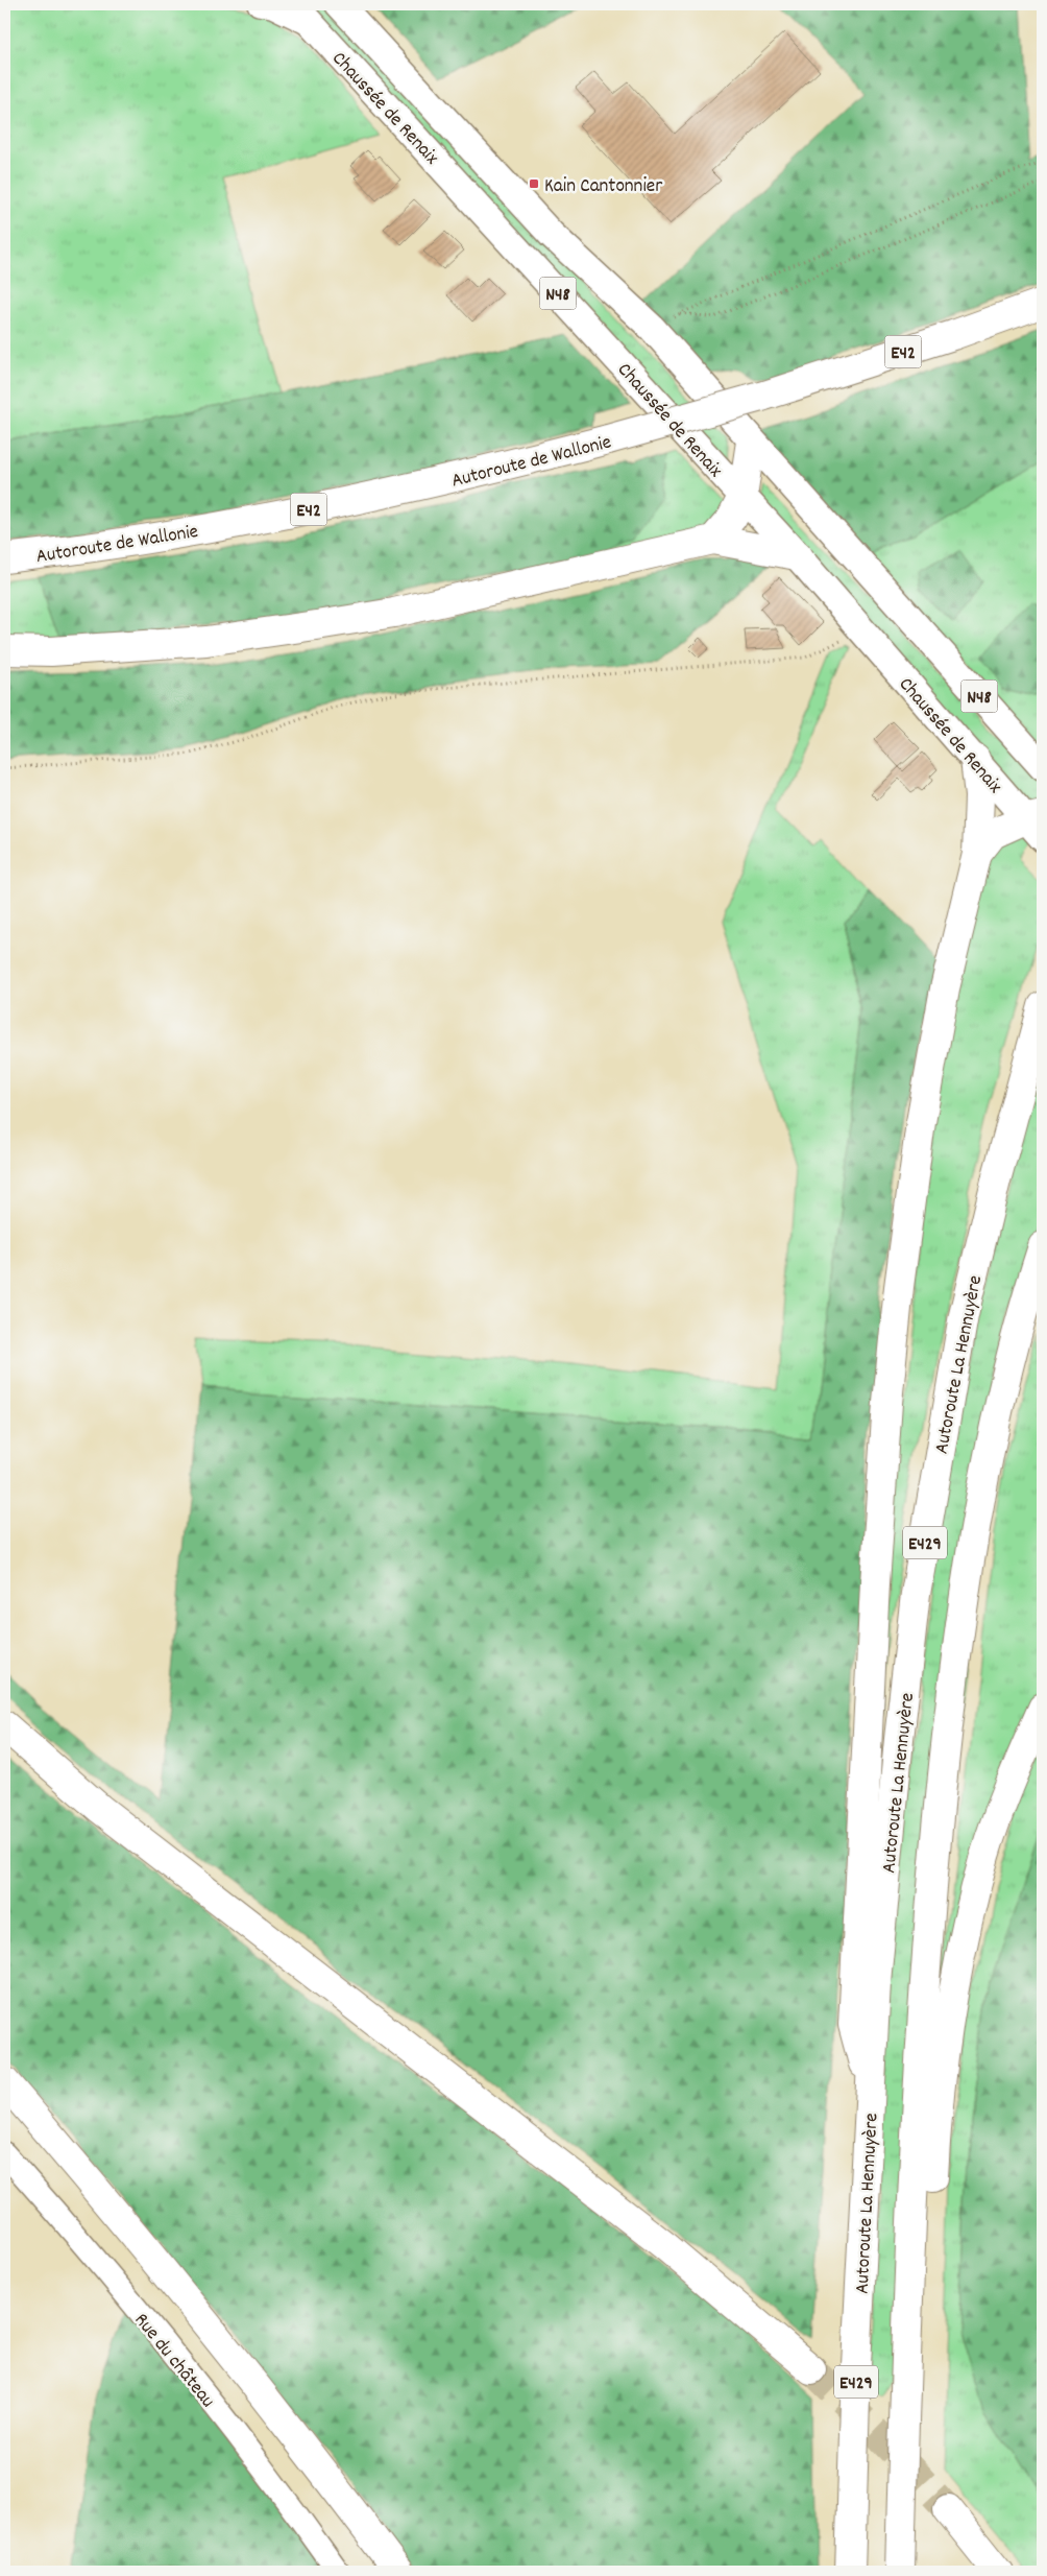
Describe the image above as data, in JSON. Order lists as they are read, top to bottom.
{
  "streets": {
    "highway": [
      "E42",
      "Autoroute de Wallonie",
      "Autoroute La Hennuyère",
      "E429"
    ],
    "main road": ["Chaussée de Renaix", "N48"],
    "street": ["Rue du château"]
  },
  "places": {
    "transit": ["Kain Cantonnier"]
  }
}
